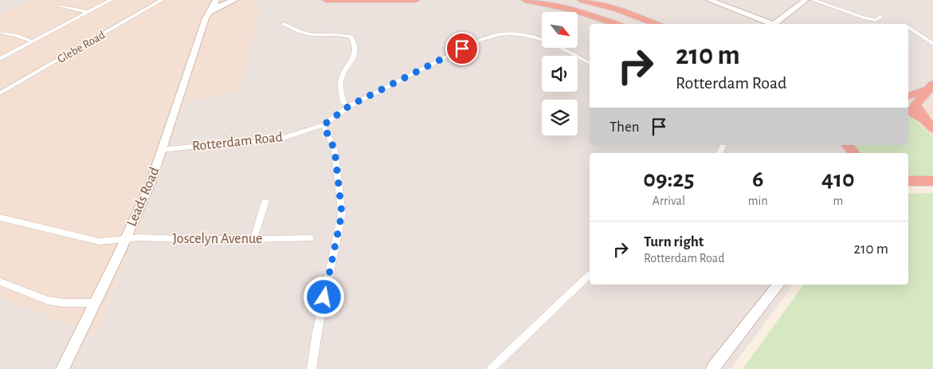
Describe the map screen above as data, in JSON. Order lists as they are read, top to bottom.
{
  "streets": {
    "main road": ["Leads Road"],
    "street": ["Glebe Road", "Rotterdam Road", "Joscelyn Avenue"]
  },
  "crossings": [
    ["Rotterdam Road", "Leads Road"],
    ["Leads Road", "Joscelyn Avenue"]
  ],
  "north": "bottom right",
  "page": {
    "turn": ["210 m", "Rotterdam Road"],
    "then": "Then",
    "eta": [
      "09:25",
      "Arrival",
      "6",
      "min",
      "410",
      "m"
    ],
    "list": [
      {
        "name": "Turn right",
        "note": "Rotterdam Road",
        "value": "210 m"
      }
    ]
  }
}
